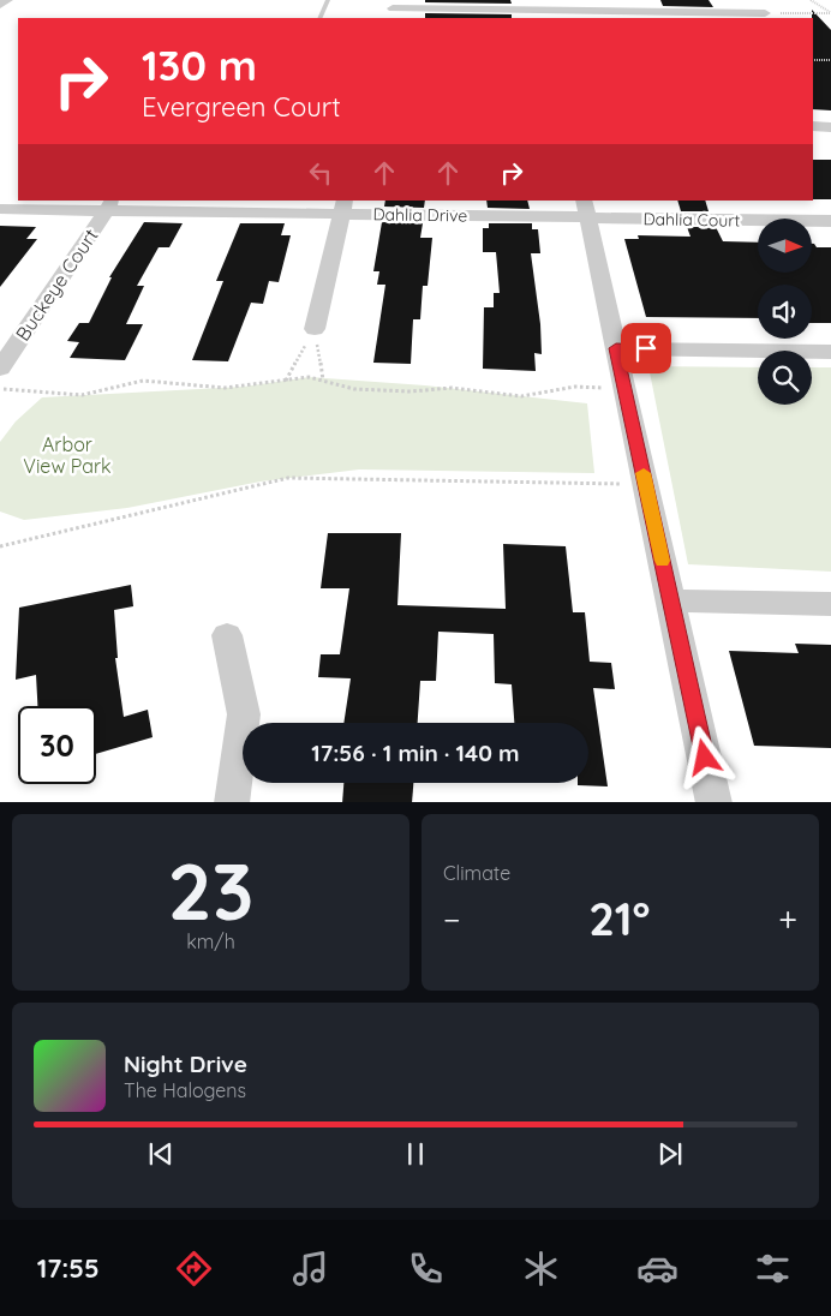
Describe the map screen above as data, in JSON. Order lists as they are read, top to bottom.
{
  "streets": {
    "street": ["Dahlia Drive", "Dahlia Court", "Buckeye Court"]
  },
  "crossings": [
    ["Dahlia Drive", "Dahlia Court"],
    ["Dahlia Drive", "Buckeye Court"]
  ],
  "parks": ["Arbor View Park"],
  "north": "right",
  "page": {
    "turn": ["130 m", "Evergreen Court"],
    "limit": "30",
    "trip": "17:56 · 1 min · 140 m",
    "tile": [
      ["23", "km/h"],
      "Climate"
    ],
    "heat": ["−", "21°", "+"],
    "song": ["Night Drive", "The Halogens"],
    "tabs": "17:55"
  }
}
